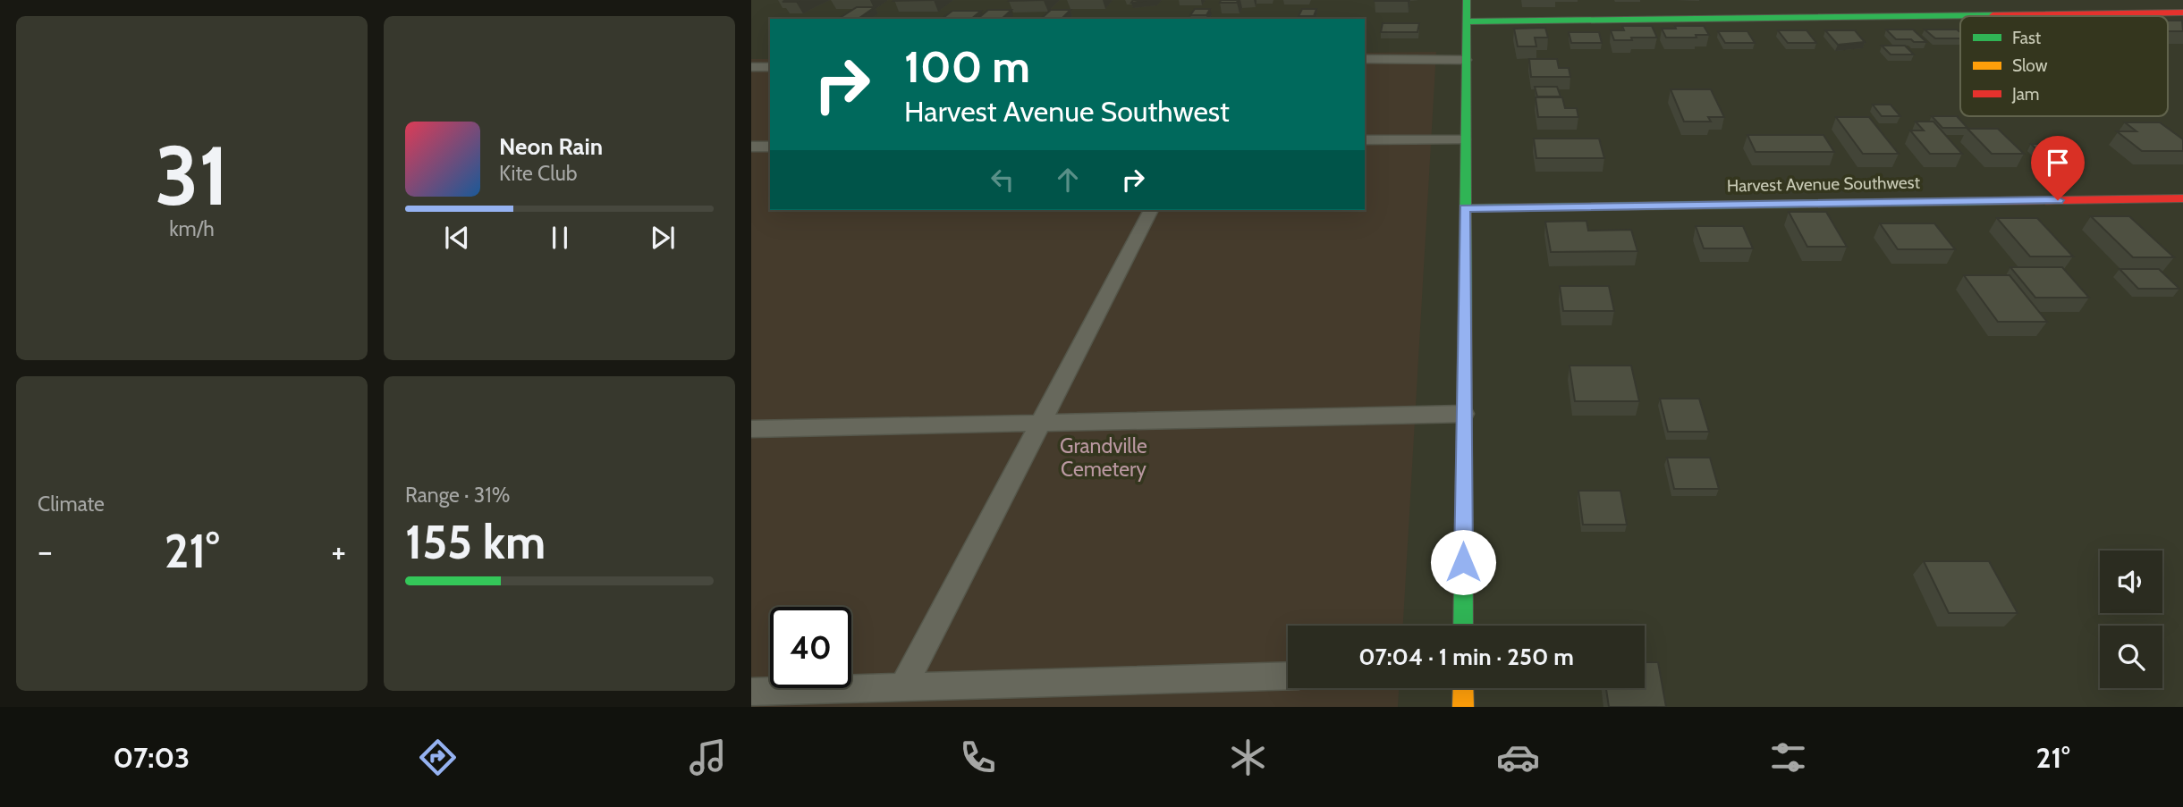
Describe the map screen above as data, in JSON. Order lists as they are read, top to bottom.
{
  "streets": {
    "street": ["Harvest Avenue Southwest"]
  },
  "parks": ["Grandville Cemetery"],
  "legend": ["Fast", "Slow", "Jam"],
  "page": {
    "tile": [
      ["31", "km/h"],
      "Climate",
      ["Range · 31%", "155 km"]
    ],
    "turn": ["100 m", "Harvest Avenue Southwest"],
    "song": ["Neon Rain", "Kite Club"],
    "heat": ["−", "21°", "+"],
    "limit": "40",
    "trip": "07:04 · 1 min · 250 m",
    "tabs": ["07:03", "21°"]
  }
}
